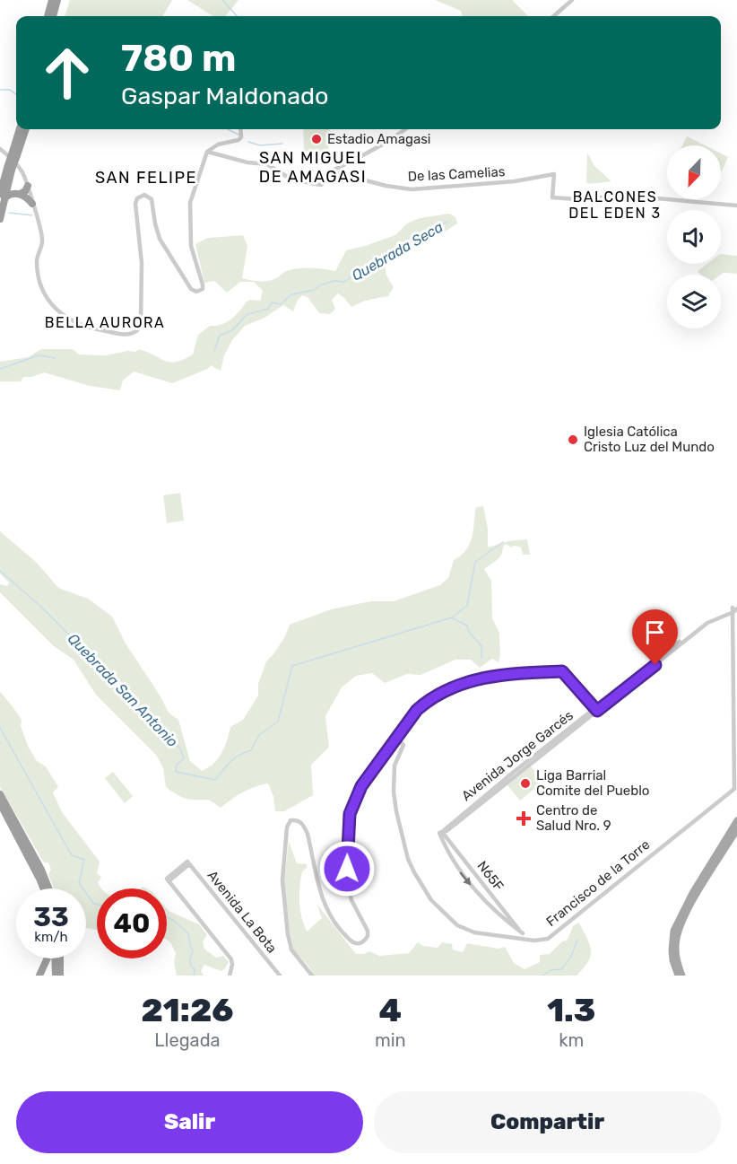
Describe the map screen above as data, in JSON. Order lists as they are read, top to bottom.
{
  "streets": {
    "street": [
      "De las Camelias",
      "Avenida Jorge Garcés",
      "N65F",
      "Francisco de la Torre",
      "Avenida La Bota"
    ]
  },
  "crossings": [
    ["Avenida Jorge Garcés", "N65F"],
    ["Avenida Jorge Garcés", "Francisco de la Torre"]
  ],
  "districts": [
    "SAN MIGUEL DE AMAGASI",
    "SAN FELIPE",
    "BALCONES DEL EDEN 3",
    "BELLA AURORA"
  ],
  "water": ["Quebrada Seca", "Quebrada San Antonio"],
  "places": {
    "other": ["Estadio Amagasi", "Iglesia Católica Cristo Luz del Mundo", "Liga Barrial Comite del Pueblo"],
    "health": ["Centro de Salud Nro. 9"]
  },
  "north": "bottom left",
  "page": {
    "turn": ["780 m", "Gaspar Maldonado"],
    "speed": "33 km/h",
    "limit": "40",
    "eta": [
      "21:26",
      "Llegada",
      "4",
      "min",
      "1.3",
      "km"
    ],
    "buttons": ["Salir", "Compartir"]
  }
}
